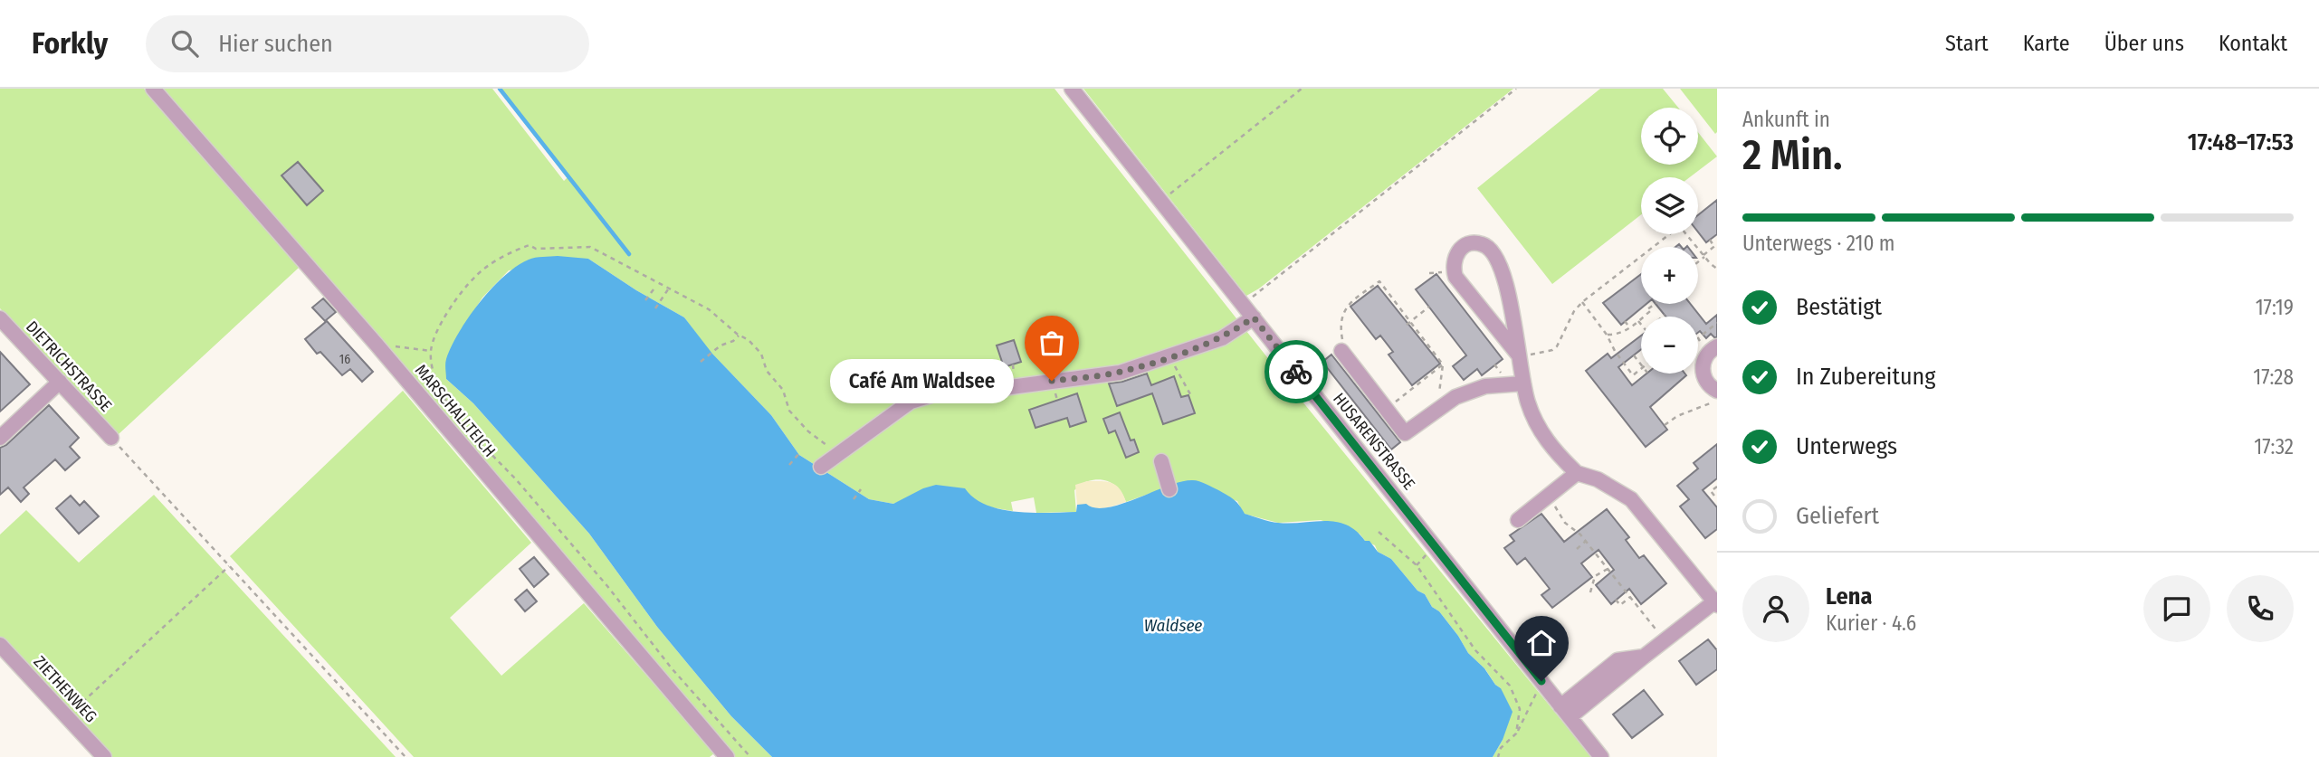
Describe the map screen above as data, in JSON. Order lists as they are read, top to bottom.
{
  "streets": {
    "street": [
      "DIETRICHSTRASSE",
      "MARSCHALLTEICH",
      "HUSARENSTRASSE",
      "ZIETHENWEG"
    ]
  },
  "water": ["Waldsee"],
  "places": ["Café Am Waldsee"],
  "house_numbers": ["16"],
  "page": {
    "header": "Forkly",
    "search": "Hier suchen",
    "nav": [
      "Start",
      "Karte",
      "Über uns",
      "Kontakt"
    ],
    "heading": ["2 Min.", "Ankunft in", "17:48–17:53"],
    "panel": ["Lena", "Kurier · 4.6"],
    "map_buttons": ["+", "−"],
    "bar": "Unterwegs · 210 m",
    "list": [
      ["Bestätigt", "17:19"],
      ["In Zubereitung", "17:28"],
      ["Unterwegs", "17:32"],
      "Geliefert"
    ],
    "bubble": "Café Am Waldsee"
  }
}
